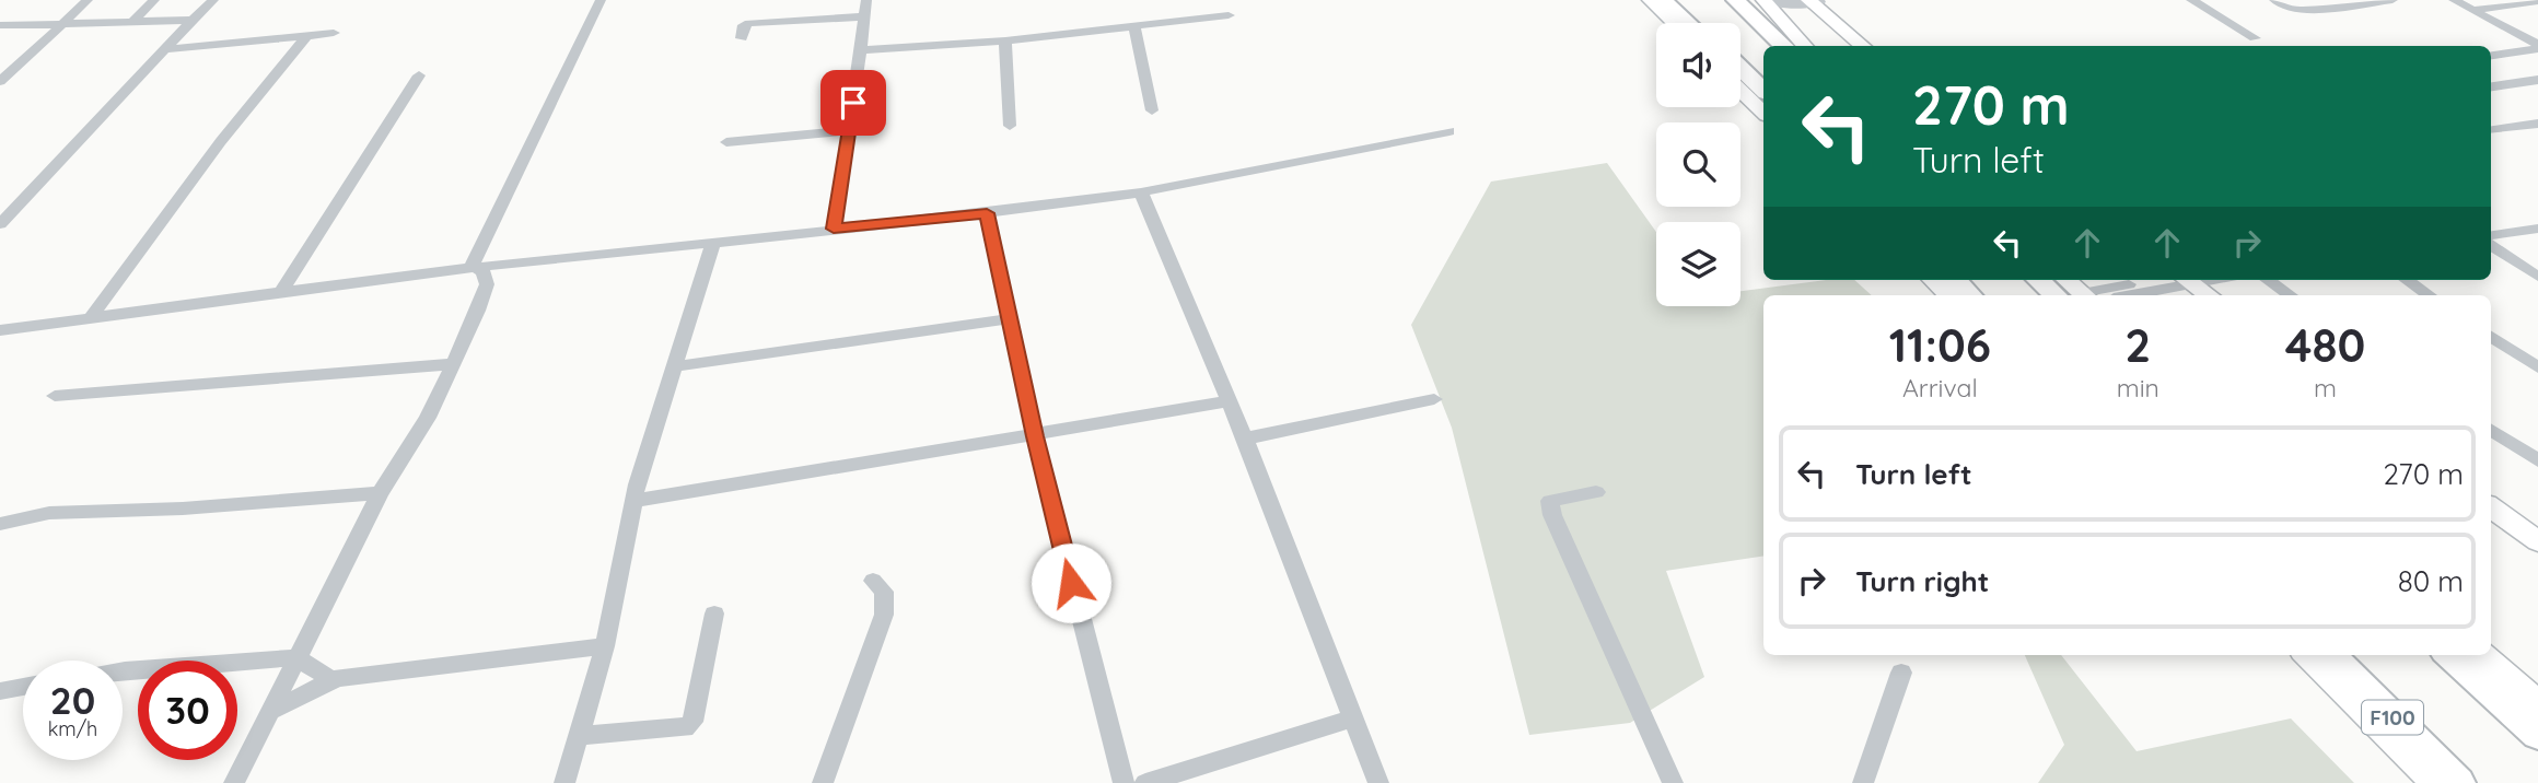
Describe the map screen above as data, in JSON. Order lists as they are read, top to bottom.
{
  "streets": {
    "highway": ["F100"]
  },
  "page": {
    "turn": ["270 m", "Turn left"],
    "eta": [
      "11:06",
      "Arrival",
      "2",
      "min",
      "480",
      "m"
    ],
    "list": [
      {
        "name": "Turn left",
        "value": "270 m"
      },
      {
        "name": "Turn right",
        "value": "80 m"
      }
    ],
    "speed": "20 km/h",
    "limit": "30"
  }
}
